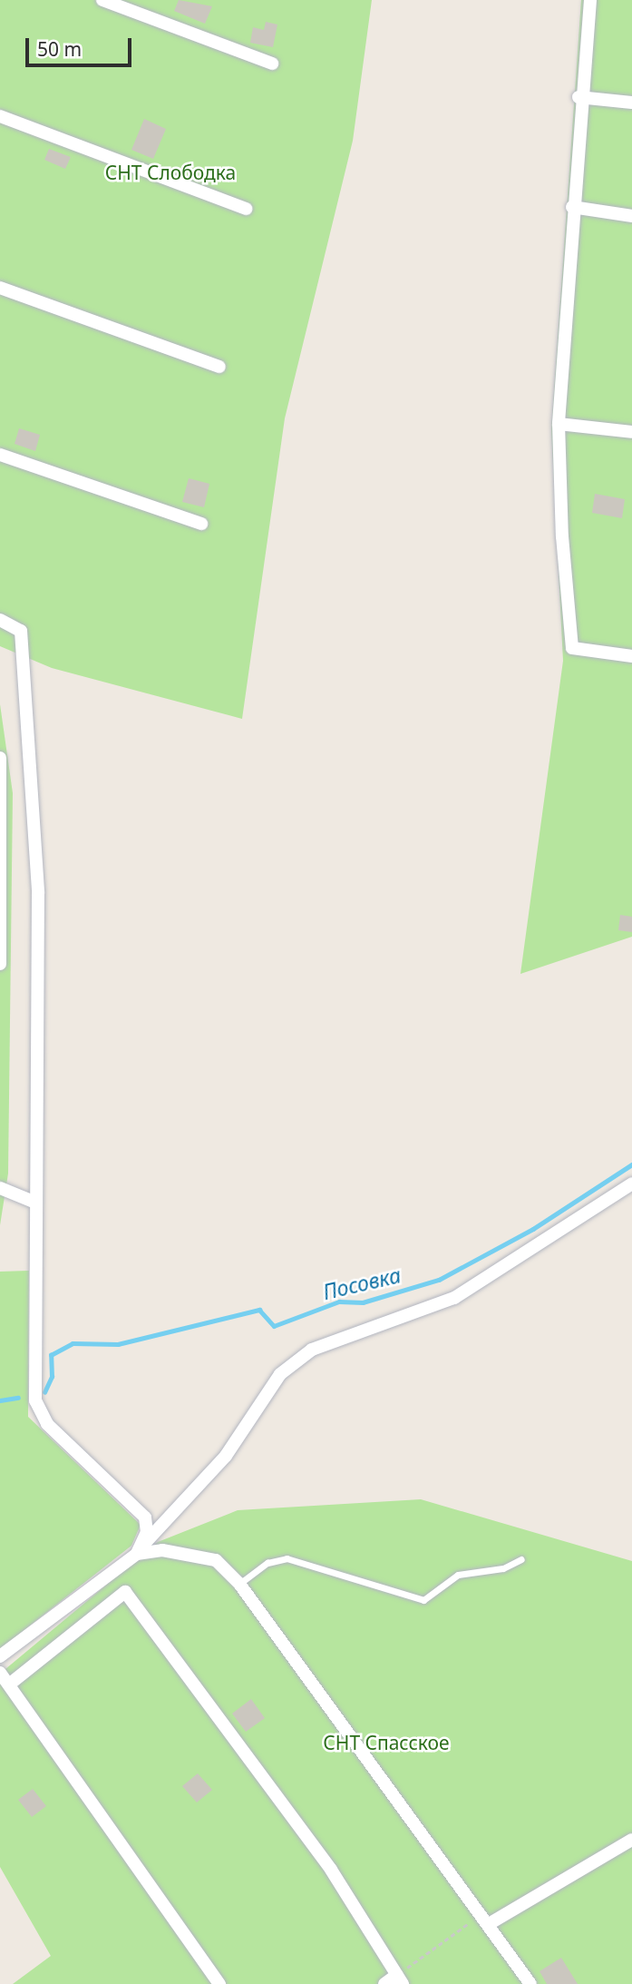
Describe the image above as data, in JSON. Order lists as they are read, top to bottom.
{
  "water": ["Посовка"],
  "parks": ["СНТ Слободка", "СНТ Спасское"],
  "scale_bar": "50 m"
}
